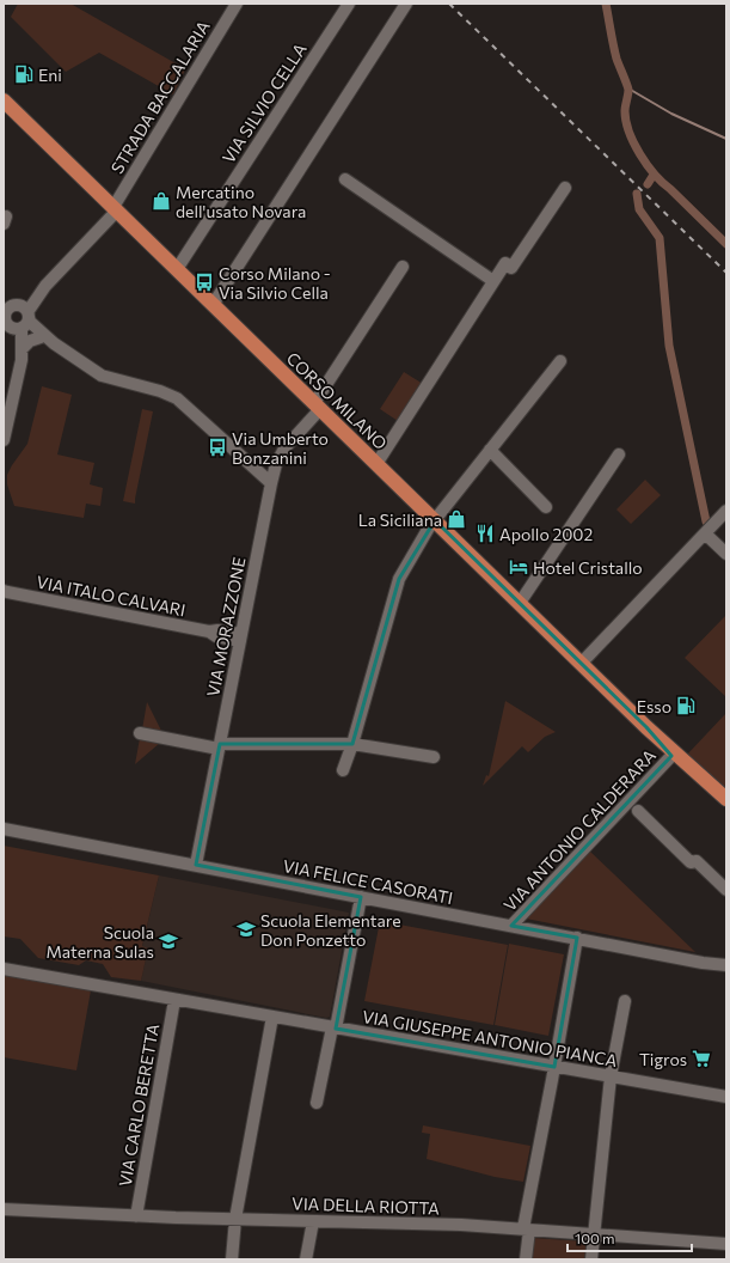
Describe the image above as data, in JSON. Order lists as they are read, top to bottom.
{
  "streets": {
    "main road": ["CORSO MILANO"],
    "street": [
      "STRADA BACCALARIA",
      "VIA SILVIO CELLA",
      "VIA ITALO CALVARI",
      "VIA MORAZZONE",
      "VIA ANTONIO CALDERARA",
      "VIA FELICE CASORATI",
      "VIA GIUSEPPE ANTONIO PIANCA",
      "VIA CARLO BERETTA",
      "VIA DELLA RIOTTA"
    ]
  },
  "crossings": [
    ["STRADA BACCALARIA", "CORSO MILANO"],
    ["VIA SILVIO CELLA", "CORSO MILANO"],
    ["CORSO MILANO", "VIA MORAZZONE"],
    ["CORSO MILANO", "VIA ANTONIO CALDERARA"],
    ["VIA ITALO CALVARI", "VIA MORAZZONE"],
    ["VIA MORAZZONE", "VIA FELICE CASORATI"],
    ["VIA ANTONIO CALDERARA", "VIA FELICE CASORATI"],
    ["VIA GIUSEPPE ANTONIO PIANCA", "VIA CARLO BERETTA"],
    ["VIA CARLO BERETTA", "VIA DELLA RIOTTA"]
  ],
  "places": {
    "fuel station": ["Eni", "Esso"],
    "shop": ["Mercatino dell'usato Novara", "La Siciliana"],
    "bus stop": ["Corso Milano - Via Silvio Cella", "Via Umberto Bonzanini"],
    "restaurant": ["Apollo 2002"],
    "hotel": ["Hotel Cristallo"],
    "school or university": ["Scuola Elementare Don Ponzetto", "Scuola Materna Sulas"],
    "supermarket": ["Tigros"]
  },
  "scale_bar": "100 m"
}
